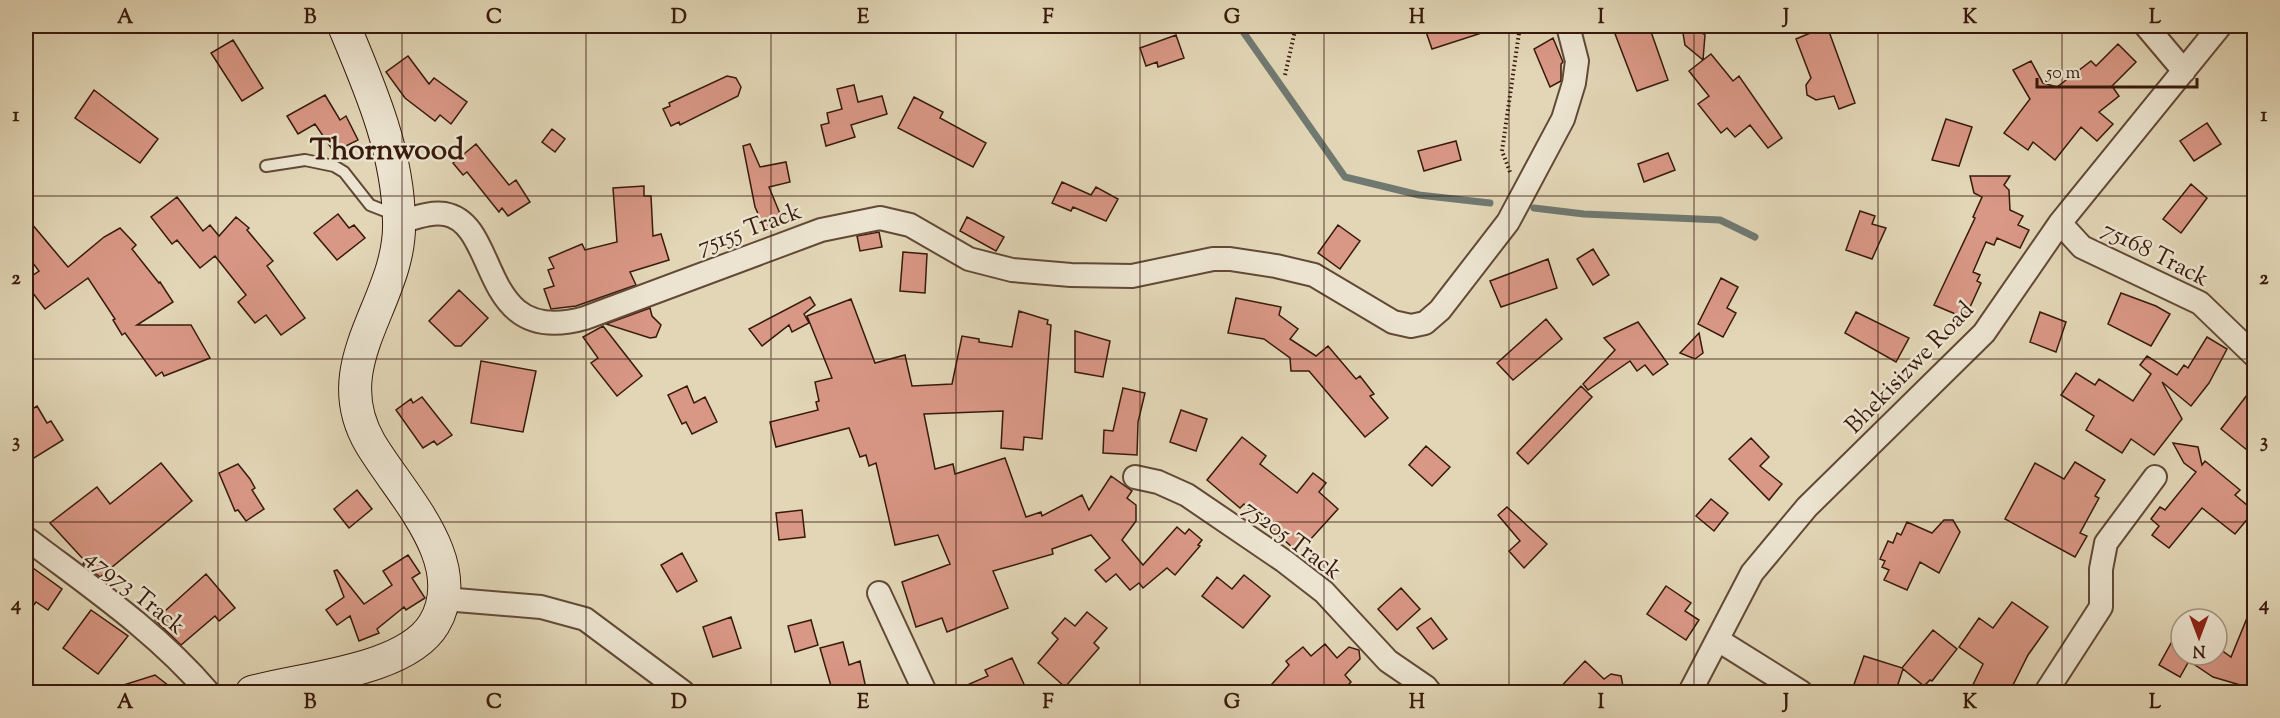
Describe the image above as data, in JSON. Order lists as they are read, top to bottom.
{
  "streets": {
    "street": [
      "75155 Track",
      "75168 Track",
      "Bhekisizwe Road",
      "75205 Track",
      "47973 Track"
    ]
  },
  "crossings": [
    ["75168 Track", "Bhekisizwe Road"]
  ],
  "districts": ["Thornwood"],
  "scale_bar": "50 m",
  "north": "bottom",
  "grid": {
    "columns": [
      "A",
      "B",
      "C",
      "D",
      "E",
      "F",
      "G",
      "H",
      "I",
      "J",
      "K",
      "L"
    ],
    "rows": [
      "1",
      "2",
      "3",
      "4"
    ]
  }
}
